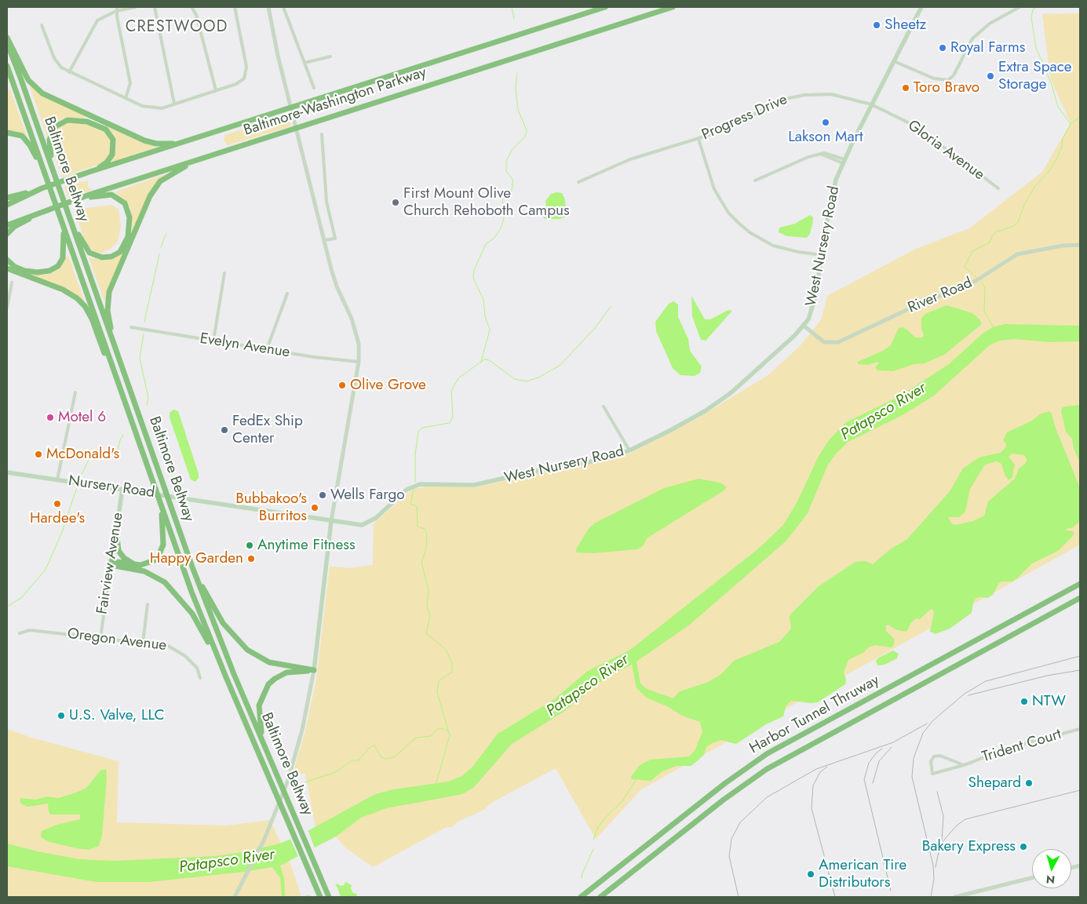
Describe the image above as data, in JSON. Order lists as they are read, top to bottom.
{
  "streets": {
    "highway": ["Baltimore-Washington Parkway", "Baltimore Beltway", "Harbor Tunnel Thruway"],
    "main road": ["West Nursery Road", "Nursery Road", "Fairview Avenue"],
    "street": [
      "Progress Drive",
      "Gloria Avenue",
      "River Road",
      "Evelyn Avenue",
      "Oregon Avenue",
      "Trident Court"
    ]
  },
  "crossings": [
    ["Progress Drive", "Gloria Avenue"],
    ["Progress Drive", "West Nursery Road"],
    ["Gloria Avenue", "West Nursery Road"],
    ["West Nursery Road", "River Road"],
    ["West Nursery Road", "Nursery Road"],
    ["Nursery Road", "Fairview Avenue"],
    ["Fairview Avenue", "Oregon Avenue"]
  ],
  "districts": ["CRESTWOOD"],
  "water": ["Patapsco River"],
  "places": [
    "Sheetz",
    "Royal Farms",
    "Extra Space Storage",
    "Toro Bravo",
    "Lakson Mart",
    "First Mount Olive Church Rehoboth Campus",
    "Olive Grove",
    "Motel 6",
    "FedEx Ship Center",
    "McDonald's",
    "Wells Fargo",
    "Hardee's",
    "Bubbakoo's Burritos",
    "Anytime Fitness",
    "Happy Garden",
    "NTW",
    "U.S. Valve, LLC",
    "Shepard",
    "Bakery Express",
    "American Tire Distributors"
  ],
  "north": "bottom"
}
